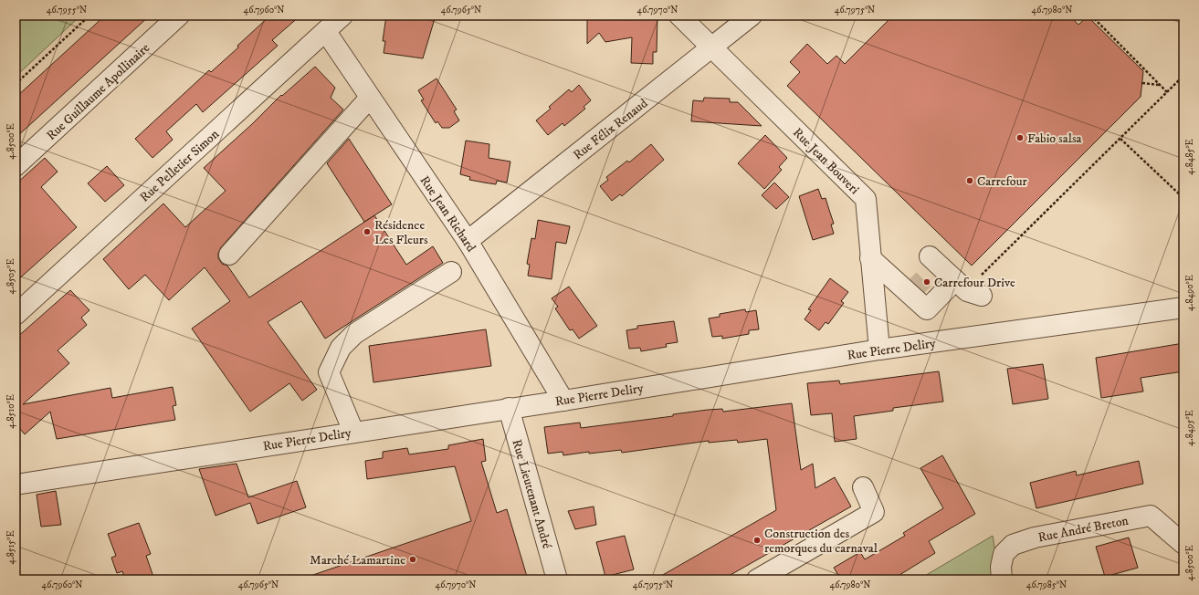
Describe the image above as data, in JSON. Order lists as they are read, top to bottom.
{
  "streets": {
    "street": [
      "Rue Guillaume Apollinaire",
      "Rue Félix Renaud",
      "Rue Jean Bouveri",
      "Rue Pelletier Simon",
      "Rue Jean Richard",
      "Rue Pierre Deliry",
      "Rue Lieutenant André",
      "Rue André Breton"
    ]
  },
  "crossings": [
    ["Rue Félix Renaud", "Rue Jean Bouveri"],
    ["Rue Félix Renaud", "Rue Jean Richard"],
    ["Rue Jean Bouveri", "Rue Pierre Deliry"],
    ["Rue Pelletier Simon", "Rue Jean Richard"],
    ["Rue Jean Richard", "Rue Pierre Deliry"],
    ["Rue Pierre Deliry", "Rue Lieutenant André"]
  ],
  "places": [
    "Fabio salsa",
    "Carrefour",
    "Résidence Les Fleurs",
    "Carrefour Drive",
    "Construction des remorques du carnaval",
    "Marché Lamartine"
  ],
  "coordinates": [
    "46.7955°N",
    "46.7960°N",
    "46.7965°N",
    "46.7970°N",
    "46.7975°N",
    "46.7980°N",
    "4.8500°E",
    "4.8485°E",
    "4.8505°E",
    "4.8490°E",
    "4.8510°E",
    "4.8495°E",
    "4.8515°E",
    "46.7985°N"
  ]
}
